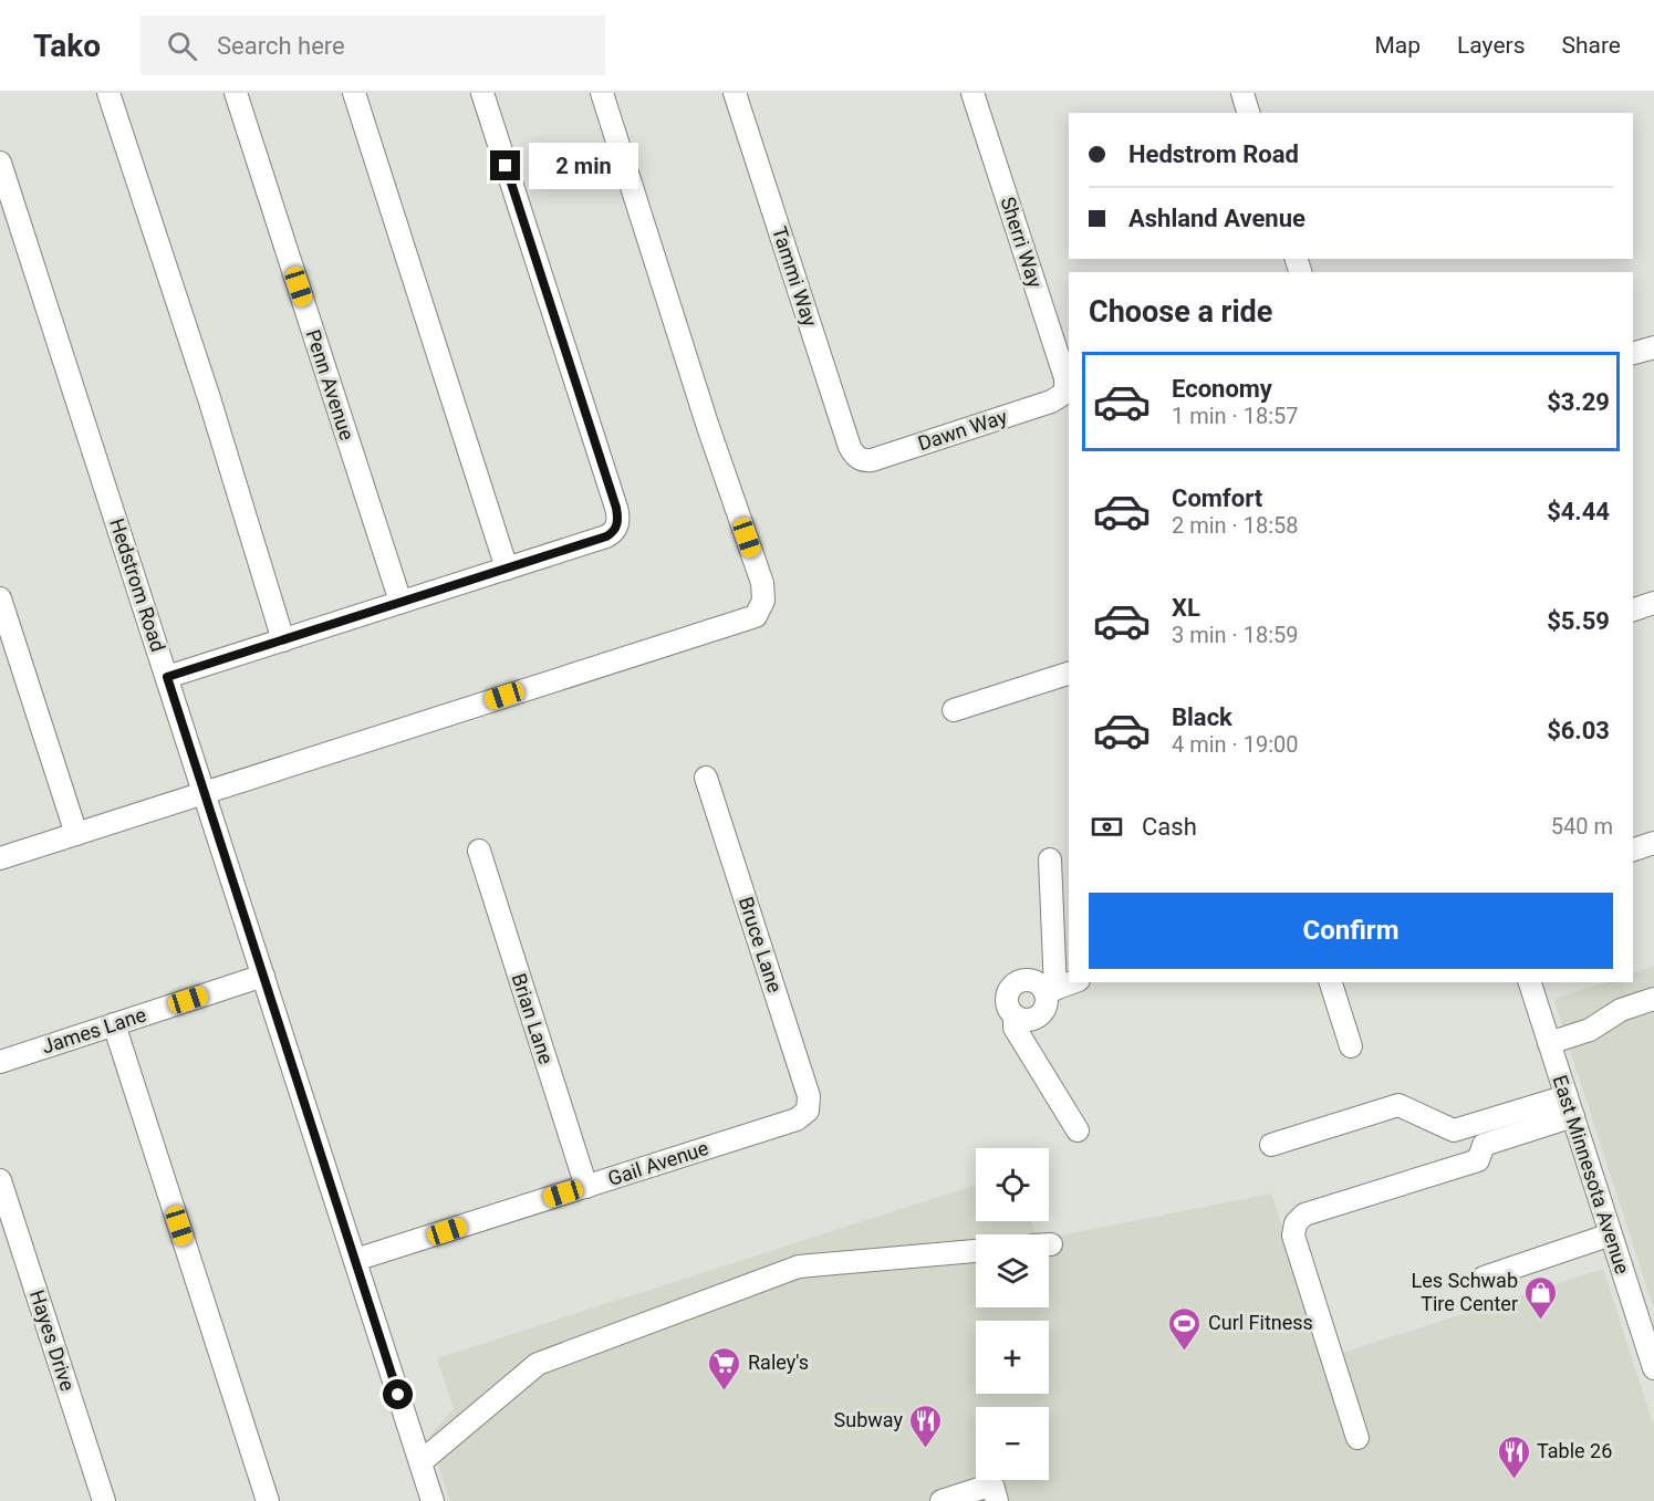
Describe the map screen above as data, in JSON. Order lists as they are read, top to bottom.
{
  "streets": {
    "street": [
      "Sherri Way",
      "Tammi Way",
      "Penn Avenue",
      "Dawn Way",
      "Hedstrom Road",
      "Bruce Lane",
      "Brian Lane",
      "James Lane",
      "Gail Avenue",
      "East Minnesota Avenue",
      "Hayes Drive"
    ]
  },
  "crossings": [
    ["Sherri Way", "Dawn Way"],
    ["Tammi Way", "Dawn Way"],
    ["Hedstrom Road", "James Lane"],
    ["Hedstrom Road", "Gail Avenue"],
    ["Bruce Lane", "Gail Avenue"],
    ["Brian Lane", "Gail Avenue"]
  ],
  "places": {
    "shop": ["Les Schwab Tire Center"],
    "sports": ["Curl Fitness"],
    "supermarket": ["Raley's"],
    "restaurant": ["Subway", "Table 26"]
  },
  "page": {
    "header": "Tako",
    "search": "Search here",
    "nav": ["Map", "Layers", "Share"],
    "banner": ["Hedstrom Road", "Ashland Avenue"],
    "bubble": "2 min",
    "heading": "Choose a ride",
    "list": [
      {
        "name": "Economy",
        "note": "1 min · 18:57",
        "value": "$3.29"
      },
      {
        "name": "Comfort",
        "note": "2 min · 18:58",
        "value": "$4.44"
      },
      {
        "name": "XL",
        "note": "3 min · 18:59",
        "value": "$5.59"
      },
      {
        "name": "Black",
        "note": "4 min · 19:00",
        "value": "$6.03"
      }
    ],
    "pay": ["Cash", "540 m"],
    "buttons": "Confirm",
    "map_buttons": ["+", "−"]
  }
}
